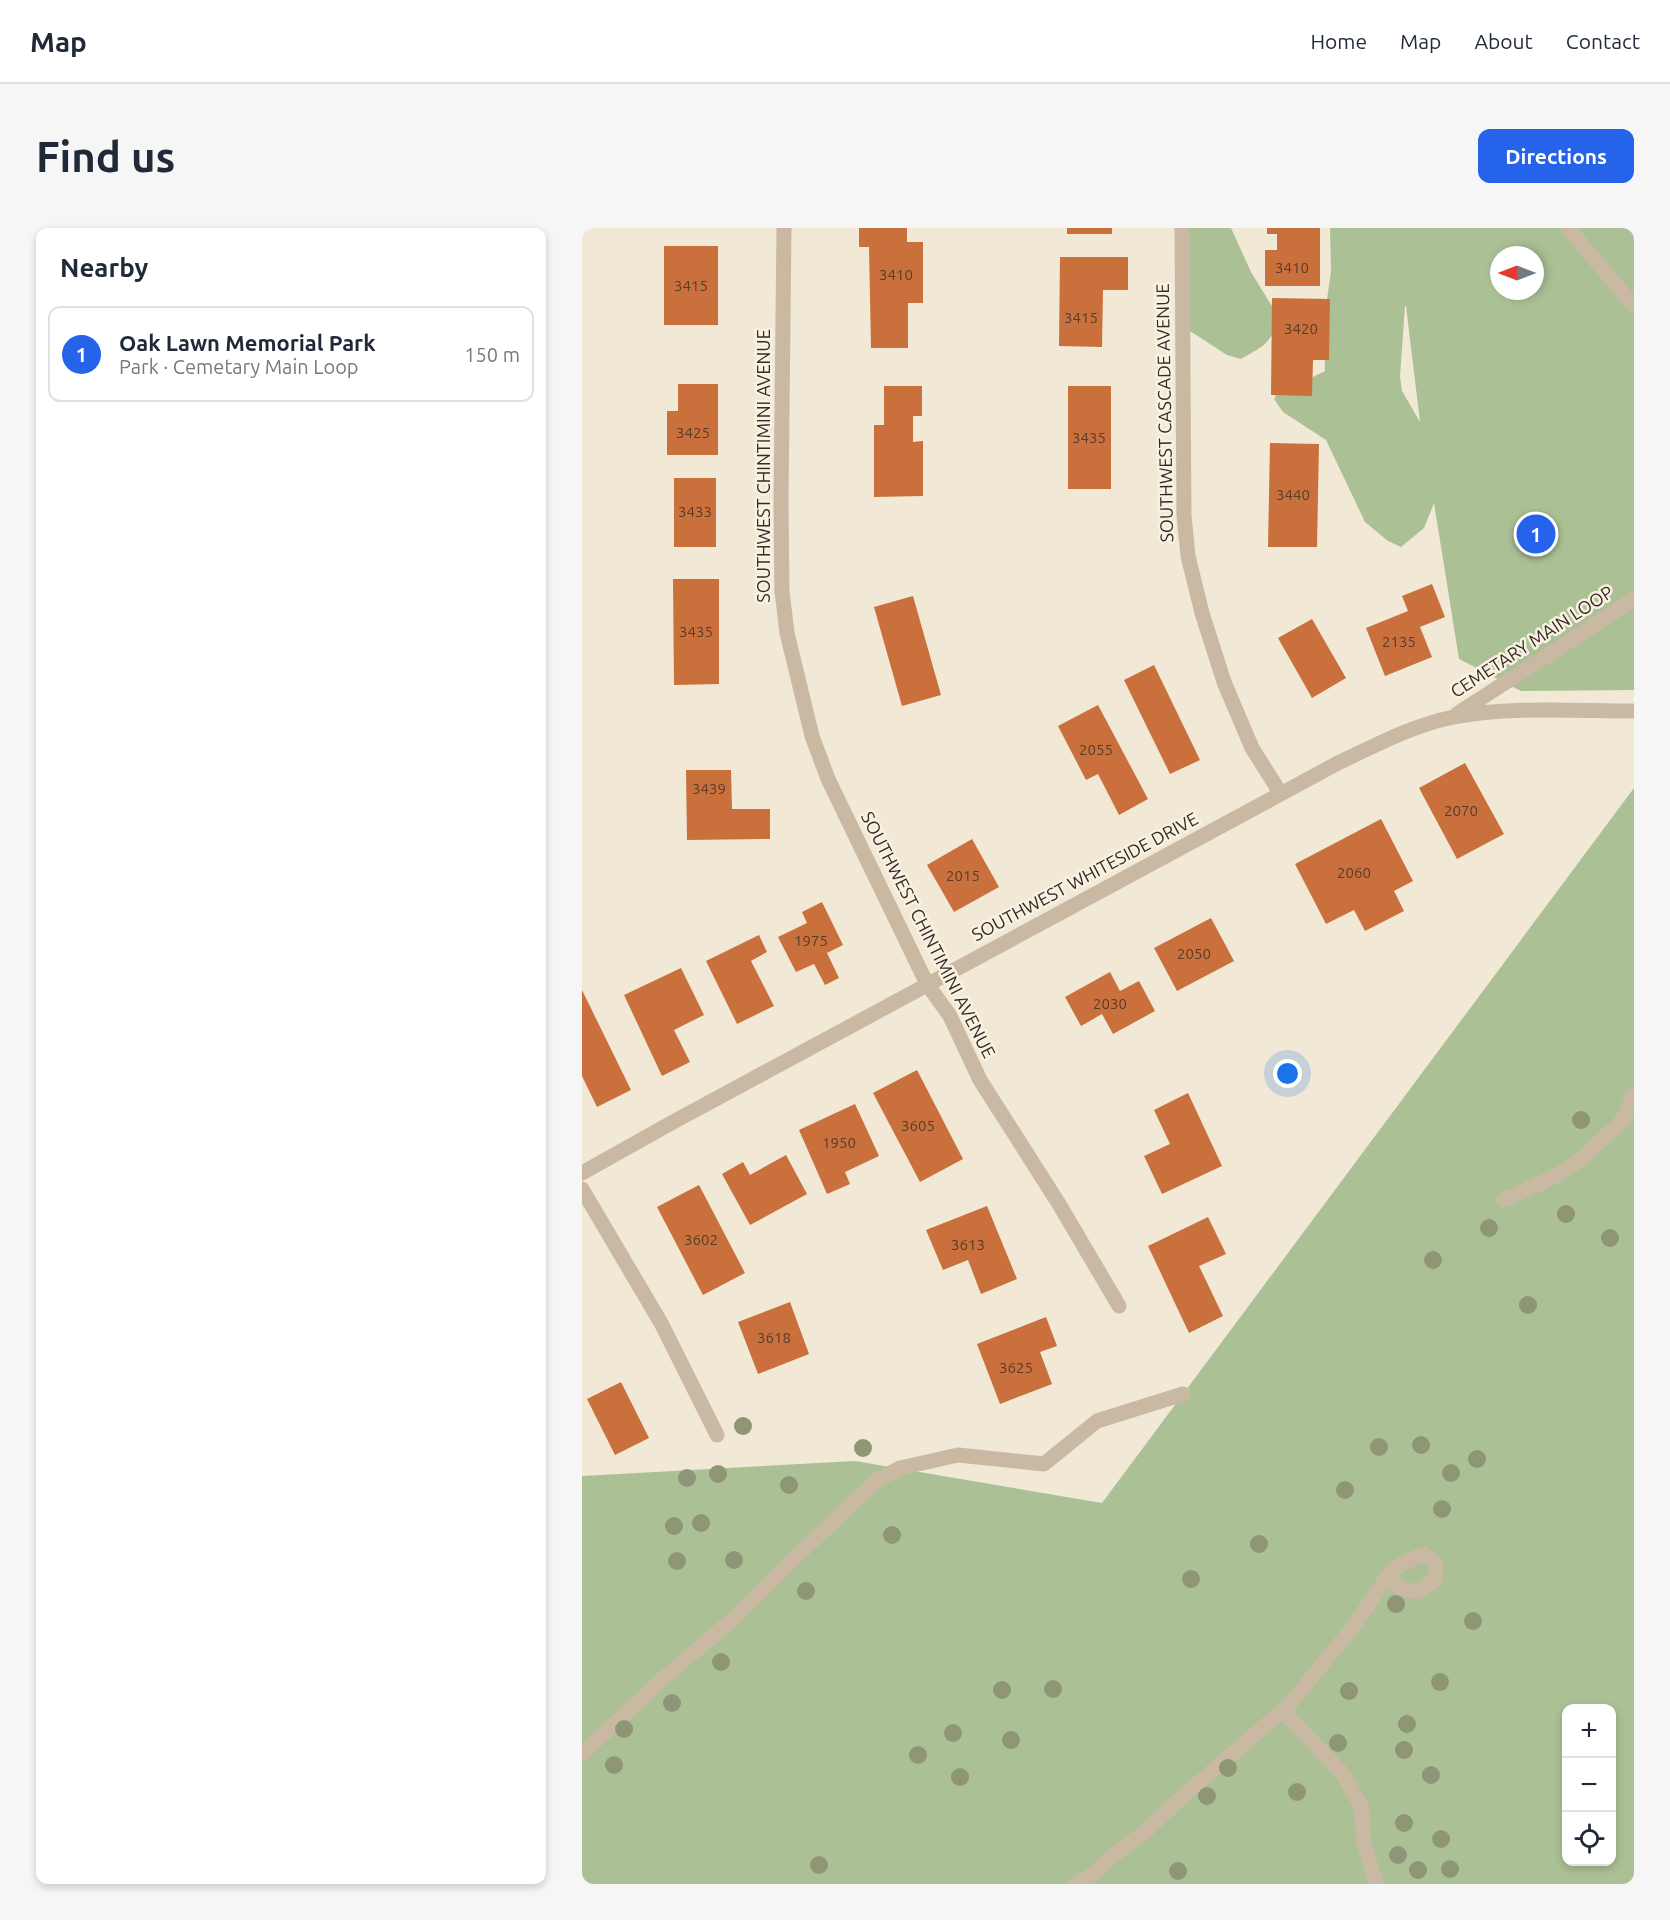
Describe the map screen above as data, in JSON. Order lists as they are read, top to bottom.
{
  "streets": {
    "street": [
      "SOUTHWEST CASCADE AVENUE",
      "SOUTHWEST CHINTIMINI AVENUE",
      "CEMETARY MAIN LOOP",
      "SOUTHWEST WHITESIDE DRIVE"
    ]
  },
  "crossings": [
    ["SOUTHWEST CASCADE AVENUE", "SOUTHWEST WHITESIDE DRIVE"],
    ["SOUTHWEST CHINTIMINI AVENUE", "SOUTHWEST WHITESIDE DRIVE"],
    ["CEMETARY MAIN LOOP", "SOUTHWEST WHITESIDE DRIVE"]
  ],
  "house_numbers": [
    "3410",
    "3410",
    "3415",
    "3415",
    "3420",
    "3425",
    "3435",
    "3440",
    "3433",
    "3435",
    "2135",
    "2055",
    "3439",
    "2070",
    "2060",
    "2015",
    "1975",
    "2050",
    "2030",
    "3605",
    "1950",
    "3602",
    "3613",
    "3618",
    "3625"
  ],
  "north": "left",
  "page": {
    "header": "Map",
    "nav": [
      "Home",
      "Map",
      "About",
      "Contact"
    ],
    "buttons": "Directions",
    "title": "Find us",
    "heading": "Nearby",
    "list": [
      {
        "mark": "1",
        "name": "Oak Lawn Memorial Park",
        "note": "Park · Cemetary Main Loop",
        "value": "150 m"
      }
    ],
    "pins": "1",
    "map_buttons": ["+", "−"]
  }
}
